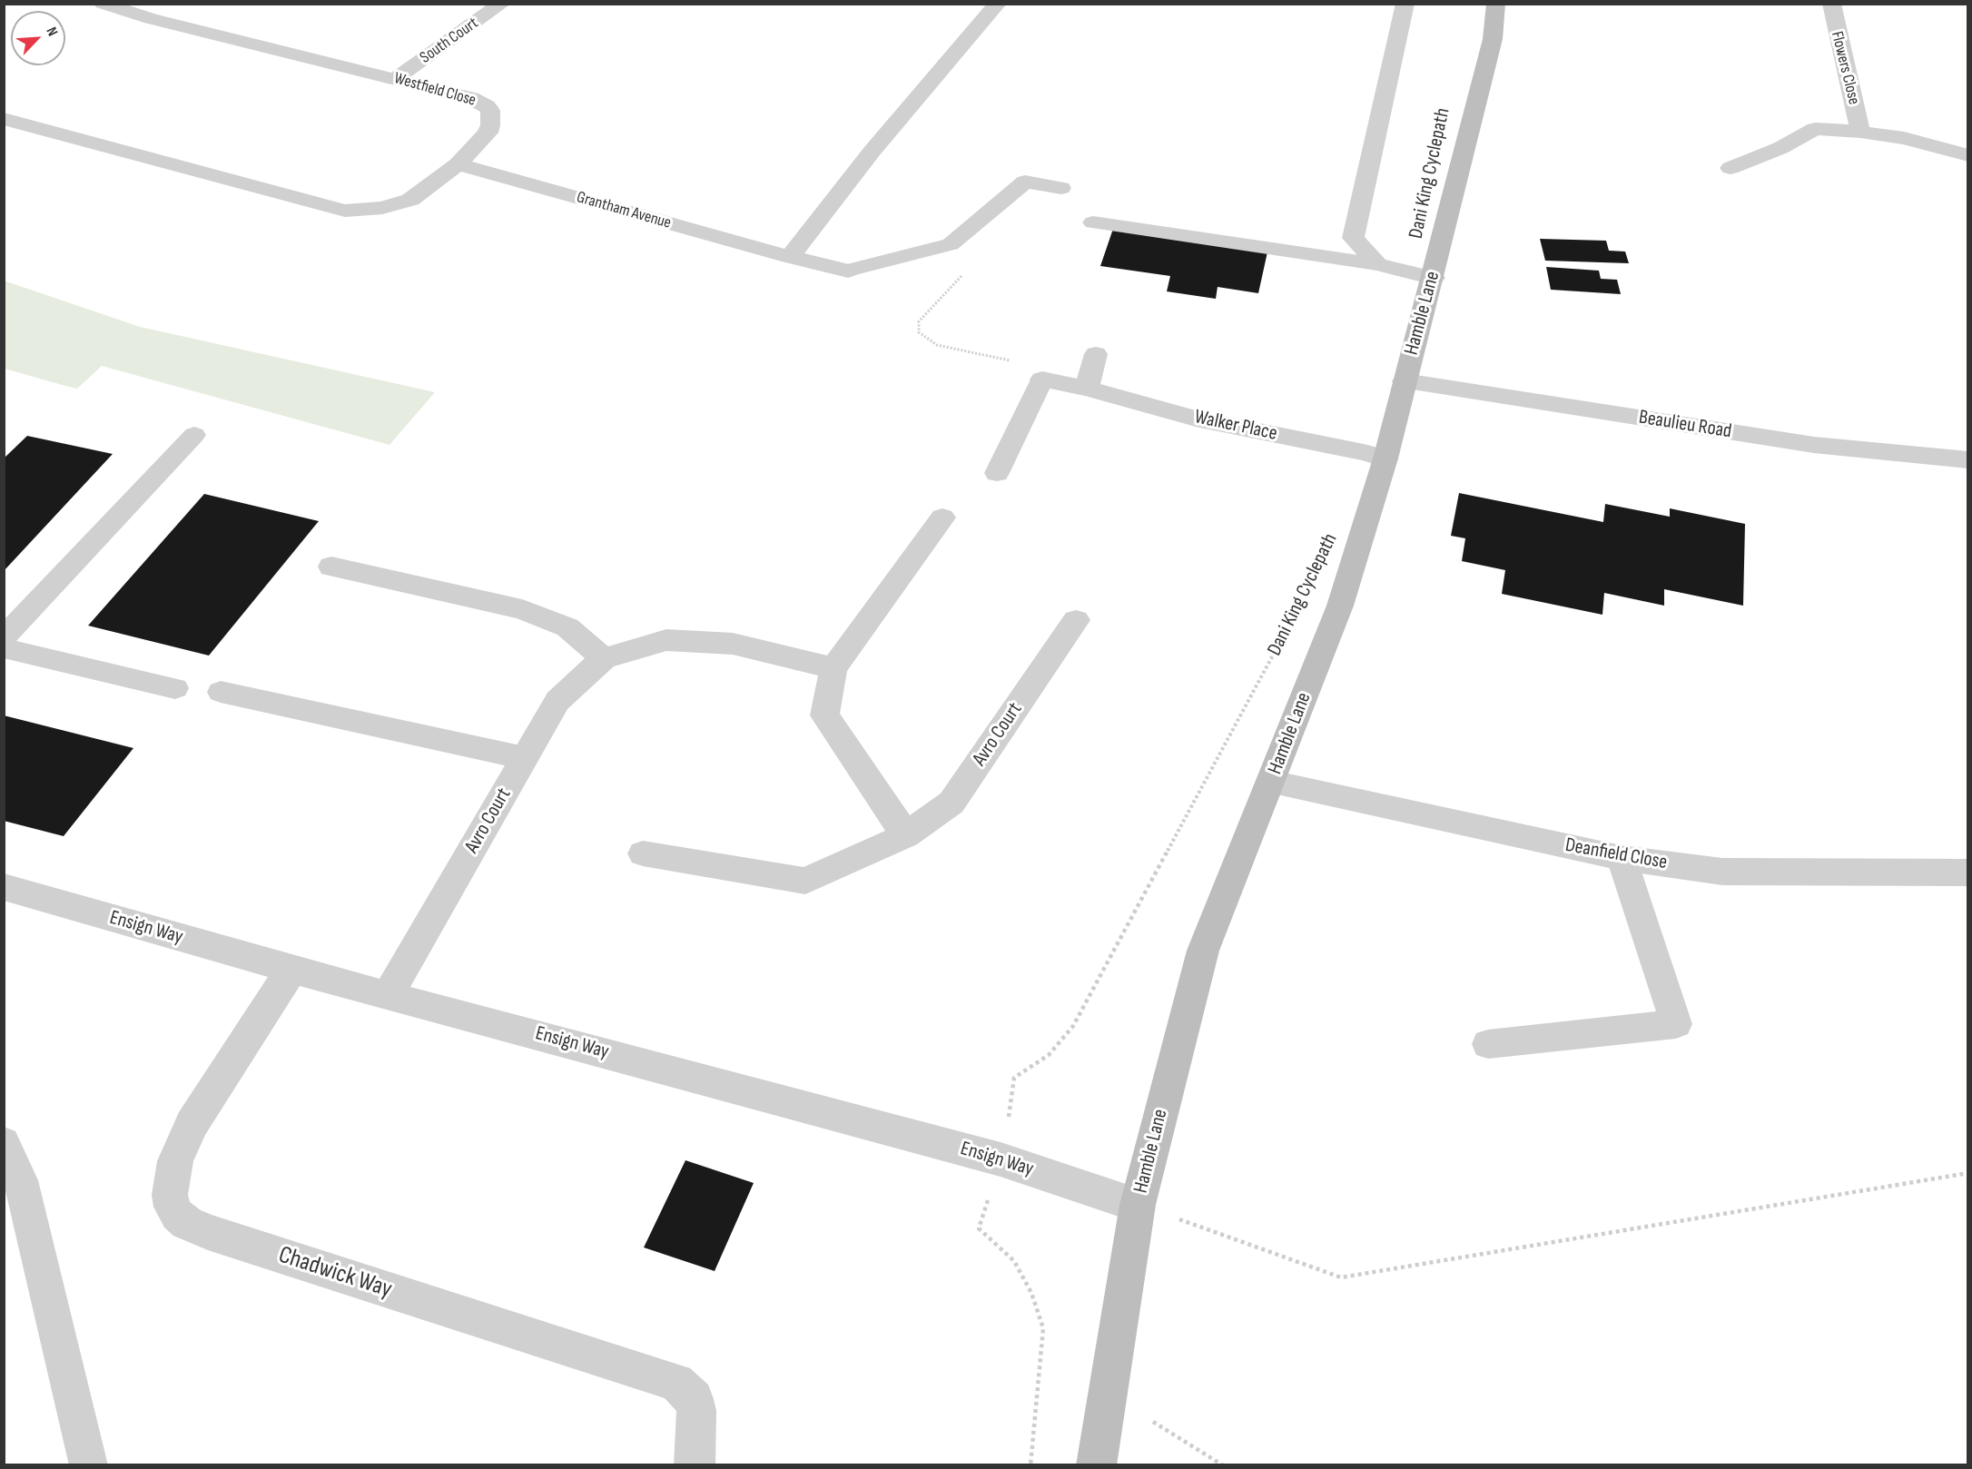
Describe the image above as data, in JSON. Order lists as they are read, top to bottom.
{
  "streets": {
    "main road": ["Hamble Lane"],
    "street": [
      "South Court",
      "Flowers Close",
      "Westfield Close",
      "Grantham Avenue",
      "Beaulieu Road",
      "Walker Place",
      "Avro Court",
      "Deanfield Close",
      "Ensign Way",
      "Chadwick Way"
    ],
    "path": ["Dani King Cyclepath"]
  },
  "crossings": [
    ["South Court", "Westfield Close"],
    ["Westfield Close", "Grantham Avenue"],
    ["Hamble Lane", "Beaulieu Road"],
    ["Hamble Lane", "Walker Place"],
    ["Hamble Lane", "Deanfield Close"],
    ["Hamble Lane", "Ensign Way"],
    ["Avro Court", "Ensign Way"],
    ["Ensign Way", "Chadwick Way"]
  ],
  "north": "top right"
}
